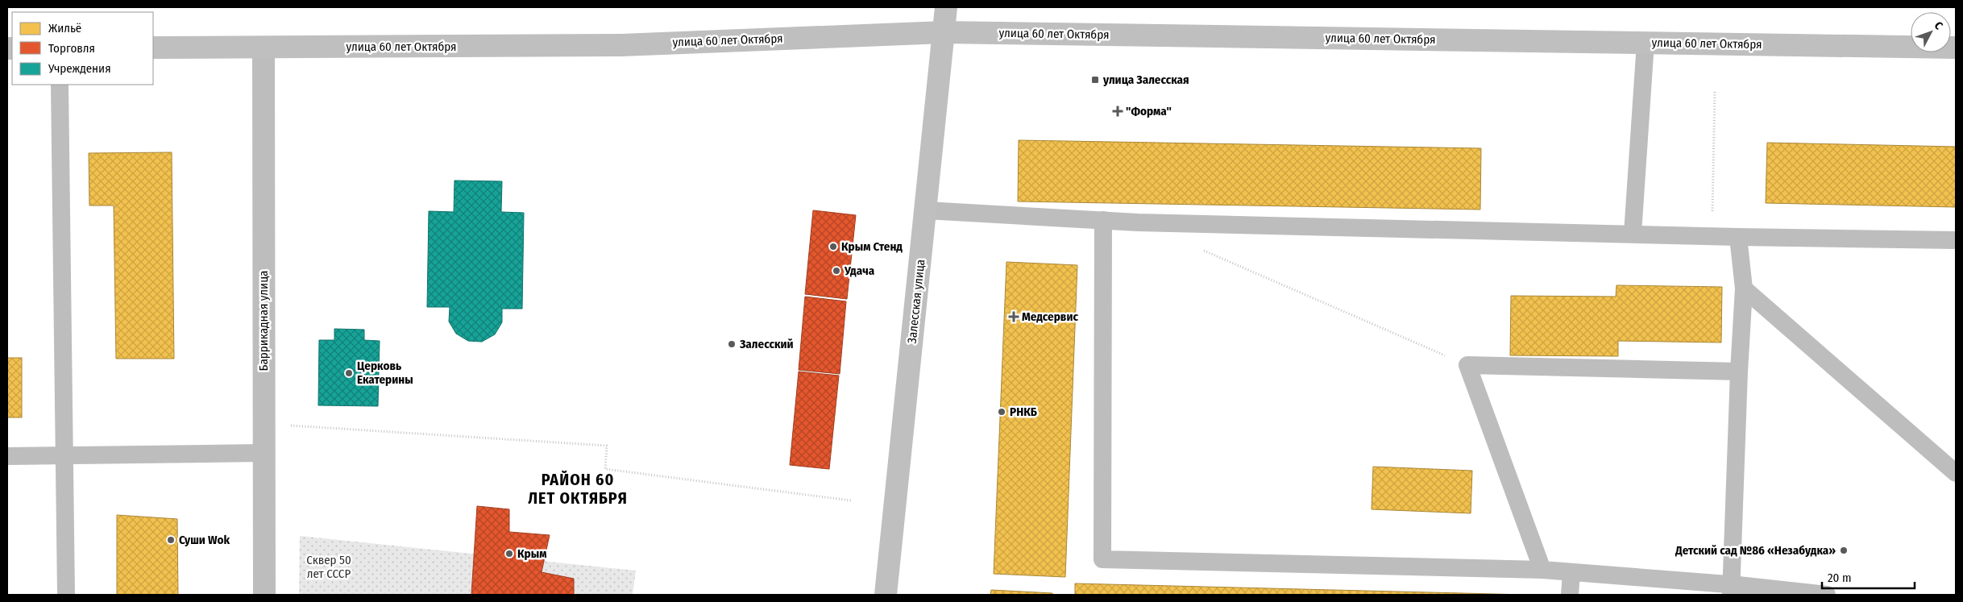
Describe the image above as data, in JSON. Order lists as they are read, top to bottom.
{
  "streets": {
    "main road": ["улица 60 лет Октября", "Залесская улица"],
    "street": ["Баррикадная улица"]
  },
  "crossings": [
    ["улица 60 лет Октября", "Залесская улица"],
    ["улица 60 лет Октября", "Баррикадная улица"]
  ],
  "districts": ["РАЙОН 60 ЛЕТ ОКТЯБРЯ"],
  "parks": ["Сквер 50 лет СССР"],
  "places": {
    "transit": ["улица Залесская"],
    "health": ["\"Форма\"", "Медсервис"],
    "other": [
      "Крым Стенд",
      "Удача",
      "Залесский",
      "Церковь Екатерины",
      "РНКБ",
      "Суши Wok",
      "Детский сад №86 «Незабудка»",
      "Крым"
    ]
  },
  "legend": ["Жильё", "Торговля", "Учреждения"],
  "scale_bar": "20 m",
  "north": "top right"
}
